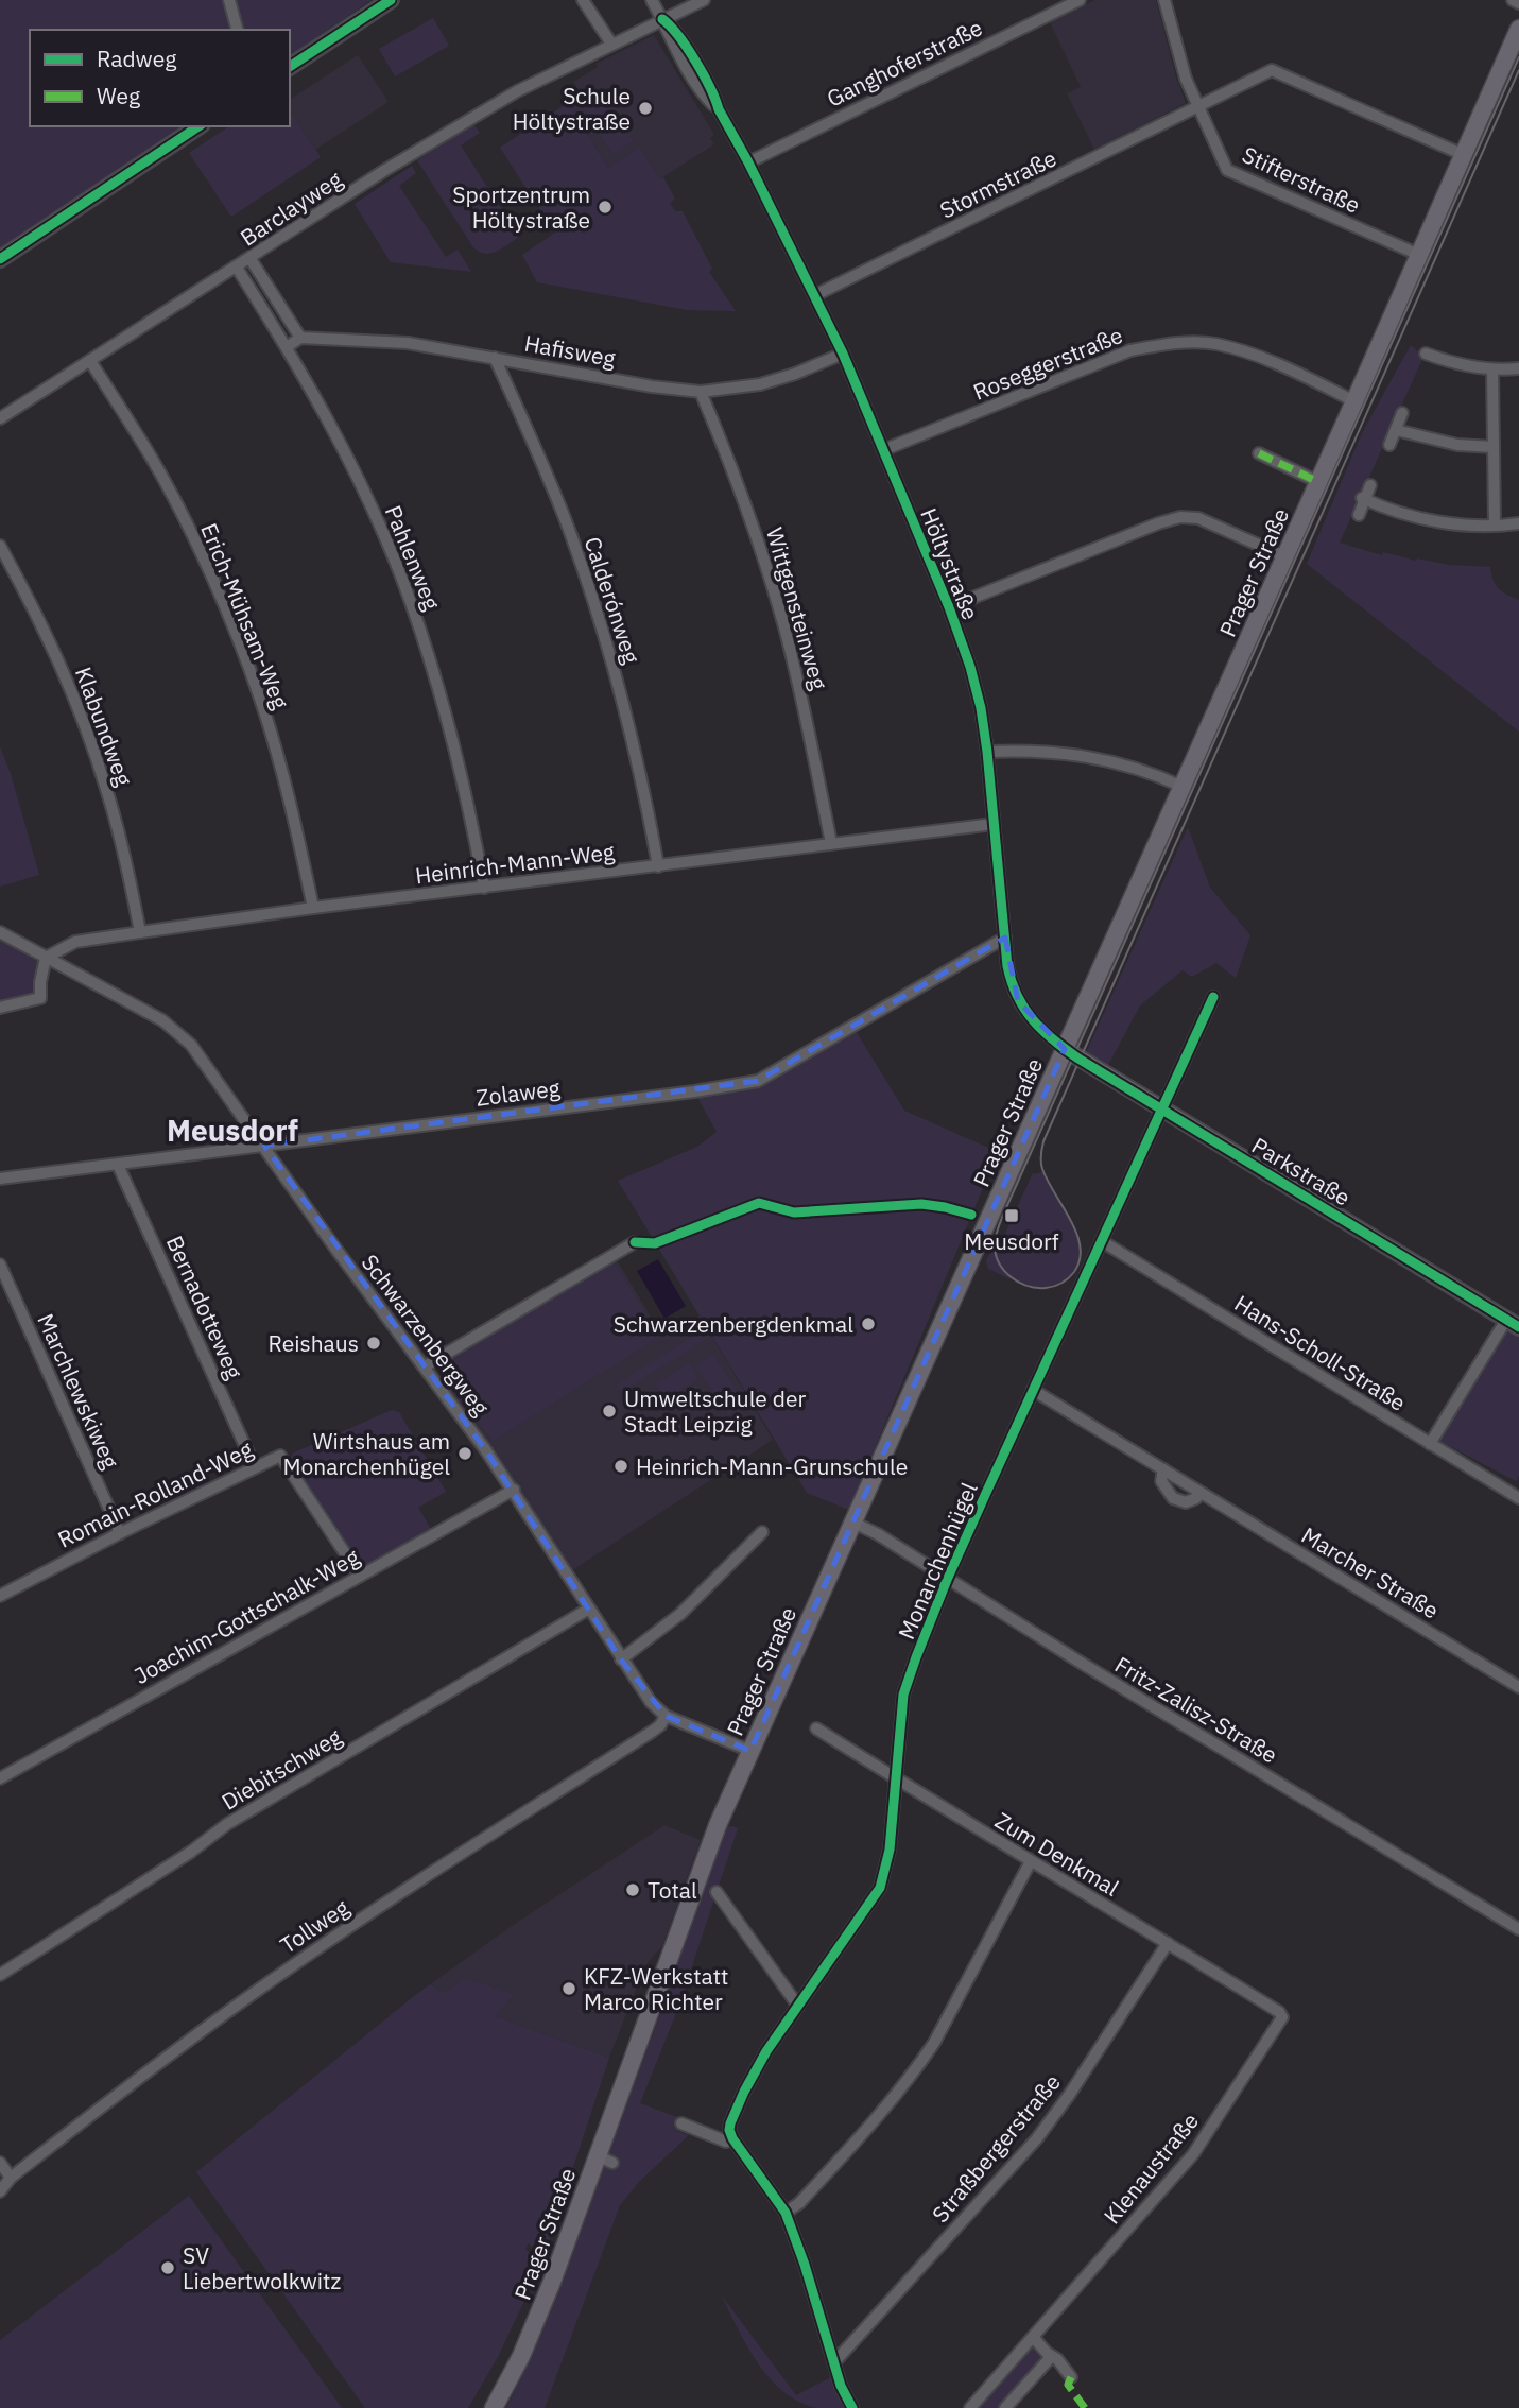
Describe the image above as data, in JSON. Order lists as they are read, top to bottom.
{
  "streets": {
    "main road": ["Prager Straße"],
    "street": [
      "Ganghoferstraße",
      "Stifterstraße",
      "Stormstraße",
      "Barclayweg",
      "Hafisweg",
      "Roseggerstraße",
      "Pahlenweg",
      "Höltystraße",
      "Calderónweg",
      "Wittgensteinweg",
      "Erich-Mühsam-Weg",
      "Klabundweg",
      "Heinrich-Mann-Weg",
      "Zolaweg",
      "Parkstraße",
      "Bernadotteweg",
      "Schwarzenbergweg",
      "Hans-Scholl-Straße",
      "Marchlewskiweg",
      "Romain-Rolland-Weg",
      "Monarchenhügel",
      "Marcher Straße",
      "Joachim-Gottschalk-Weg",
      "Fritz-Zalisz-Straße",
      "Diebitschweg",
      "Zum Denkmal",
      "Tollweg",
      "Straßbergerstraße",
      "Klenaustraße"
    ]
  },
  "crossings": [
    ["Ganghoferstraße", "Höltystraße"],
    ["Stifterstraße", "Stormstraße"],
    ["Stifterstraße", "Prager Straße"],
    ["Stormstraße", "Höltystraße"],
    ["Stormstraße", "Prager Straße"],
    ["Barclayweg", "Pahlenweg"],
    ["Barclayweg", "Höltystraße"],
    ["Barclayweg", "Erich-Mühsam-Weg"],
    ["Hafisweg", "Höltystraße"],
    ["Hafisweg", "Calderónweg"],
    ["Hafisweg", "Wittgensteinweg"],
    ["Roseggerstraße", "Höltystraße"],
    ["Roseggerstraße", "Prager Straße"],
    ["Pahlenweg", "Heinrich-Mann-Weg"],
    ["Höltystraße", "Prager Straße"],
    ["Höltystraße", "Heinrich-Mann-Weg"],
    ["Höltystraße", "Zolaweg"],
    ["Höltystraße", "Parkstraße"],
    ["Prager Straße", "Parkstraße"],
    ["Prager Straße", "Schwarzenbergweg"],
    ["Prager Straße", "Fritz-Zalisz-Straße"],
    ["Calderónweg", "Heinrich-Mann-Weg"],
    ["Wittgensteinweg", "Heinrich-Mann-Weg"],
    ["Erich-Mühsam-Weg", "Heinrich-Mann-Weg"],
    ["Klabundweg", "Heinrich-Mann-Weg"],
    ["Heinrich-Mann-Weg", "Schwarzenbergweg"],
    ["Zolaweg", "Bernadotteweg"],
    ["Zolaweg", "Schwarzenbergweg"],
    ["Parkstraße", "Monarchenhügel"],
    ["Bernadotteweg", "Romain-Rolland-Weg"],
    ["Schwarzenbergweg", "Joachim-Gottschalk-Weg"],
    ["Schwarzenbergweg", "Diebitschweg"],
    ["Schwarzenbergweg", "Tollweg"],
    ["Hans-Scholl-Straße", "Monarchenhügel"],
    ["Marchlewskiweg", "Romain-Rolland-Weg"],
    ["Romain-Rolland-Weg", "Joachim-Gottschalk-Weg"],
    ["Monarchenhügel", "Marcher Straße"],
    ["Monarchenhügel", "Fritz-Zalisz-Straße"],
    ["Monarchenhügel", "Zum Denkmal"],
    ["Zum Denkmal", "Straßbergerstraße"],
    ["Zum Denkmal", "Klenaustraße"]
  ],
  "districts": ["Meusdorf"],
  "places": {
    "other": [
      "Schule Höltystraße",
      "Sportzentrum Höltystraße",
      "Schwarzenbergdenkmal",
      "Reishaus",
      "Umweltschule der Stadt Leipzig",
      "Wirtshaus am Monarchenhügel",
      "Heinrich-Mann-Grunschule",
      "Total",
      "KFZ-Werkstatt Marco Richter",
      "SV Liebertwolkwitz"
    ],
    "transit": ["Meusdorf"]
  },
  "legend": ["Radweg", "Weg"]
}
